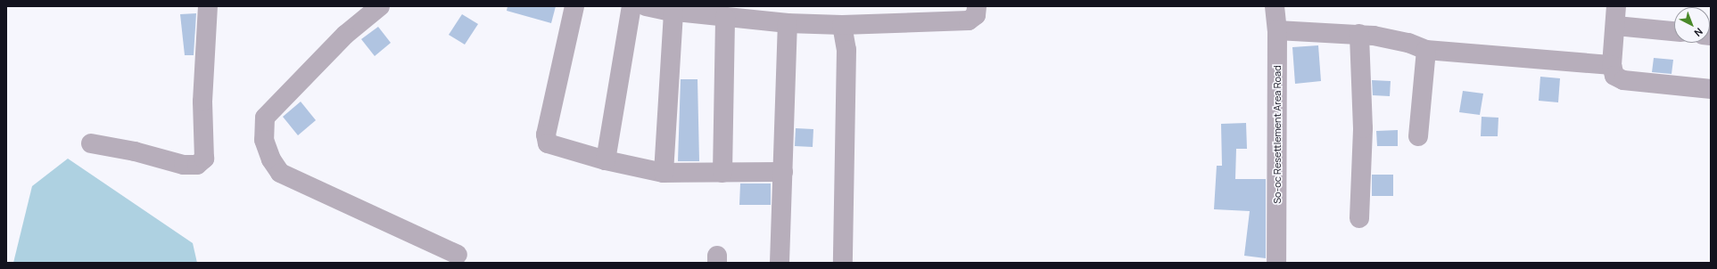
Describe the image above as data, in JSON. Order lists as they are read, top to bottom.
{
  "streets": {
    "street": ["So-oc Resettlement Area Road"]
  },
  "north": "bottom right"
}
